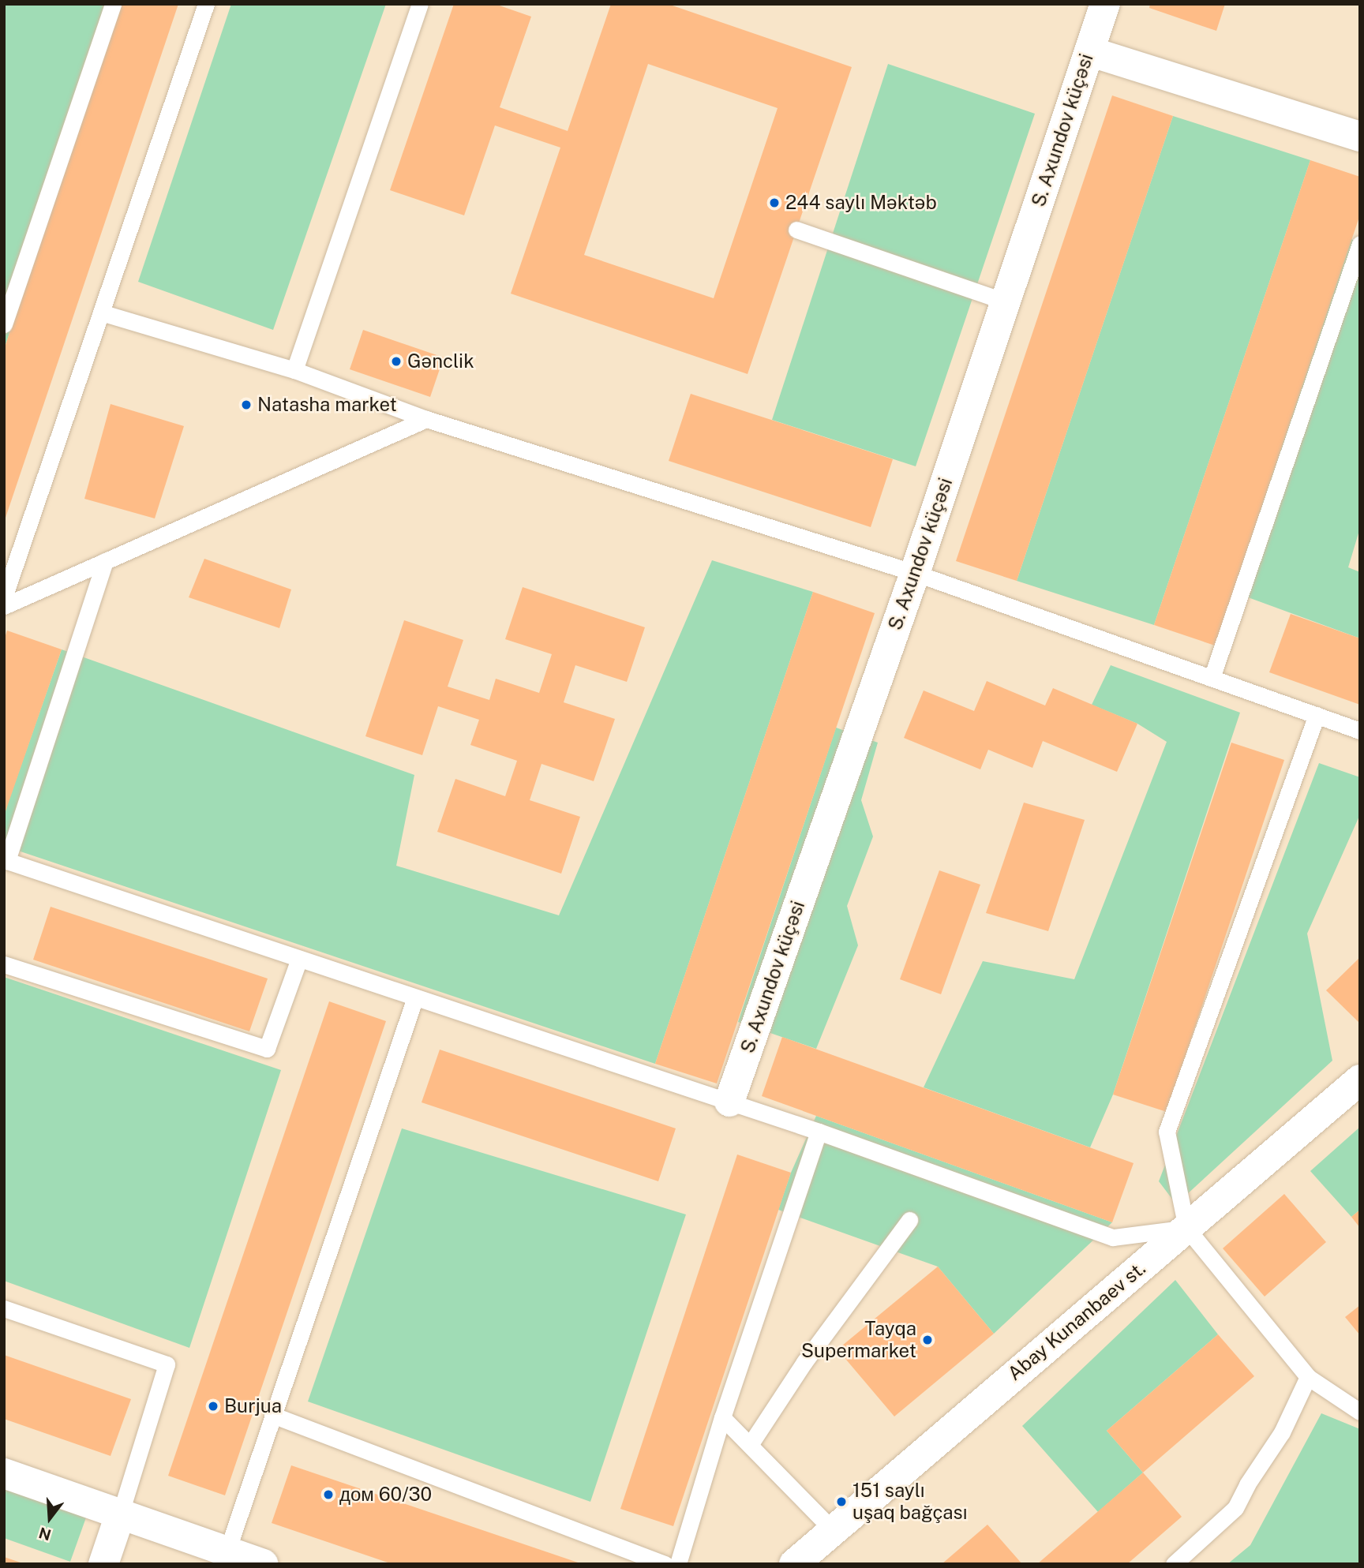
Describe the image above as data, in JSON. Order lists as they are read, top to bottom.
{
  "streets": {
    "street": ["S. Axundov küçəsi", "Abay Kunanbaev st."]
  },
  "places": [
    "244 saylı Məktəb",
    "Gənclik",
    "Natasha market",
    "Tayqa Supermarket",
    "Burjua",
    "дом 60/30",
    "151 saylı uşaq bağçası"
  ],
  "north": "bottom"
}
